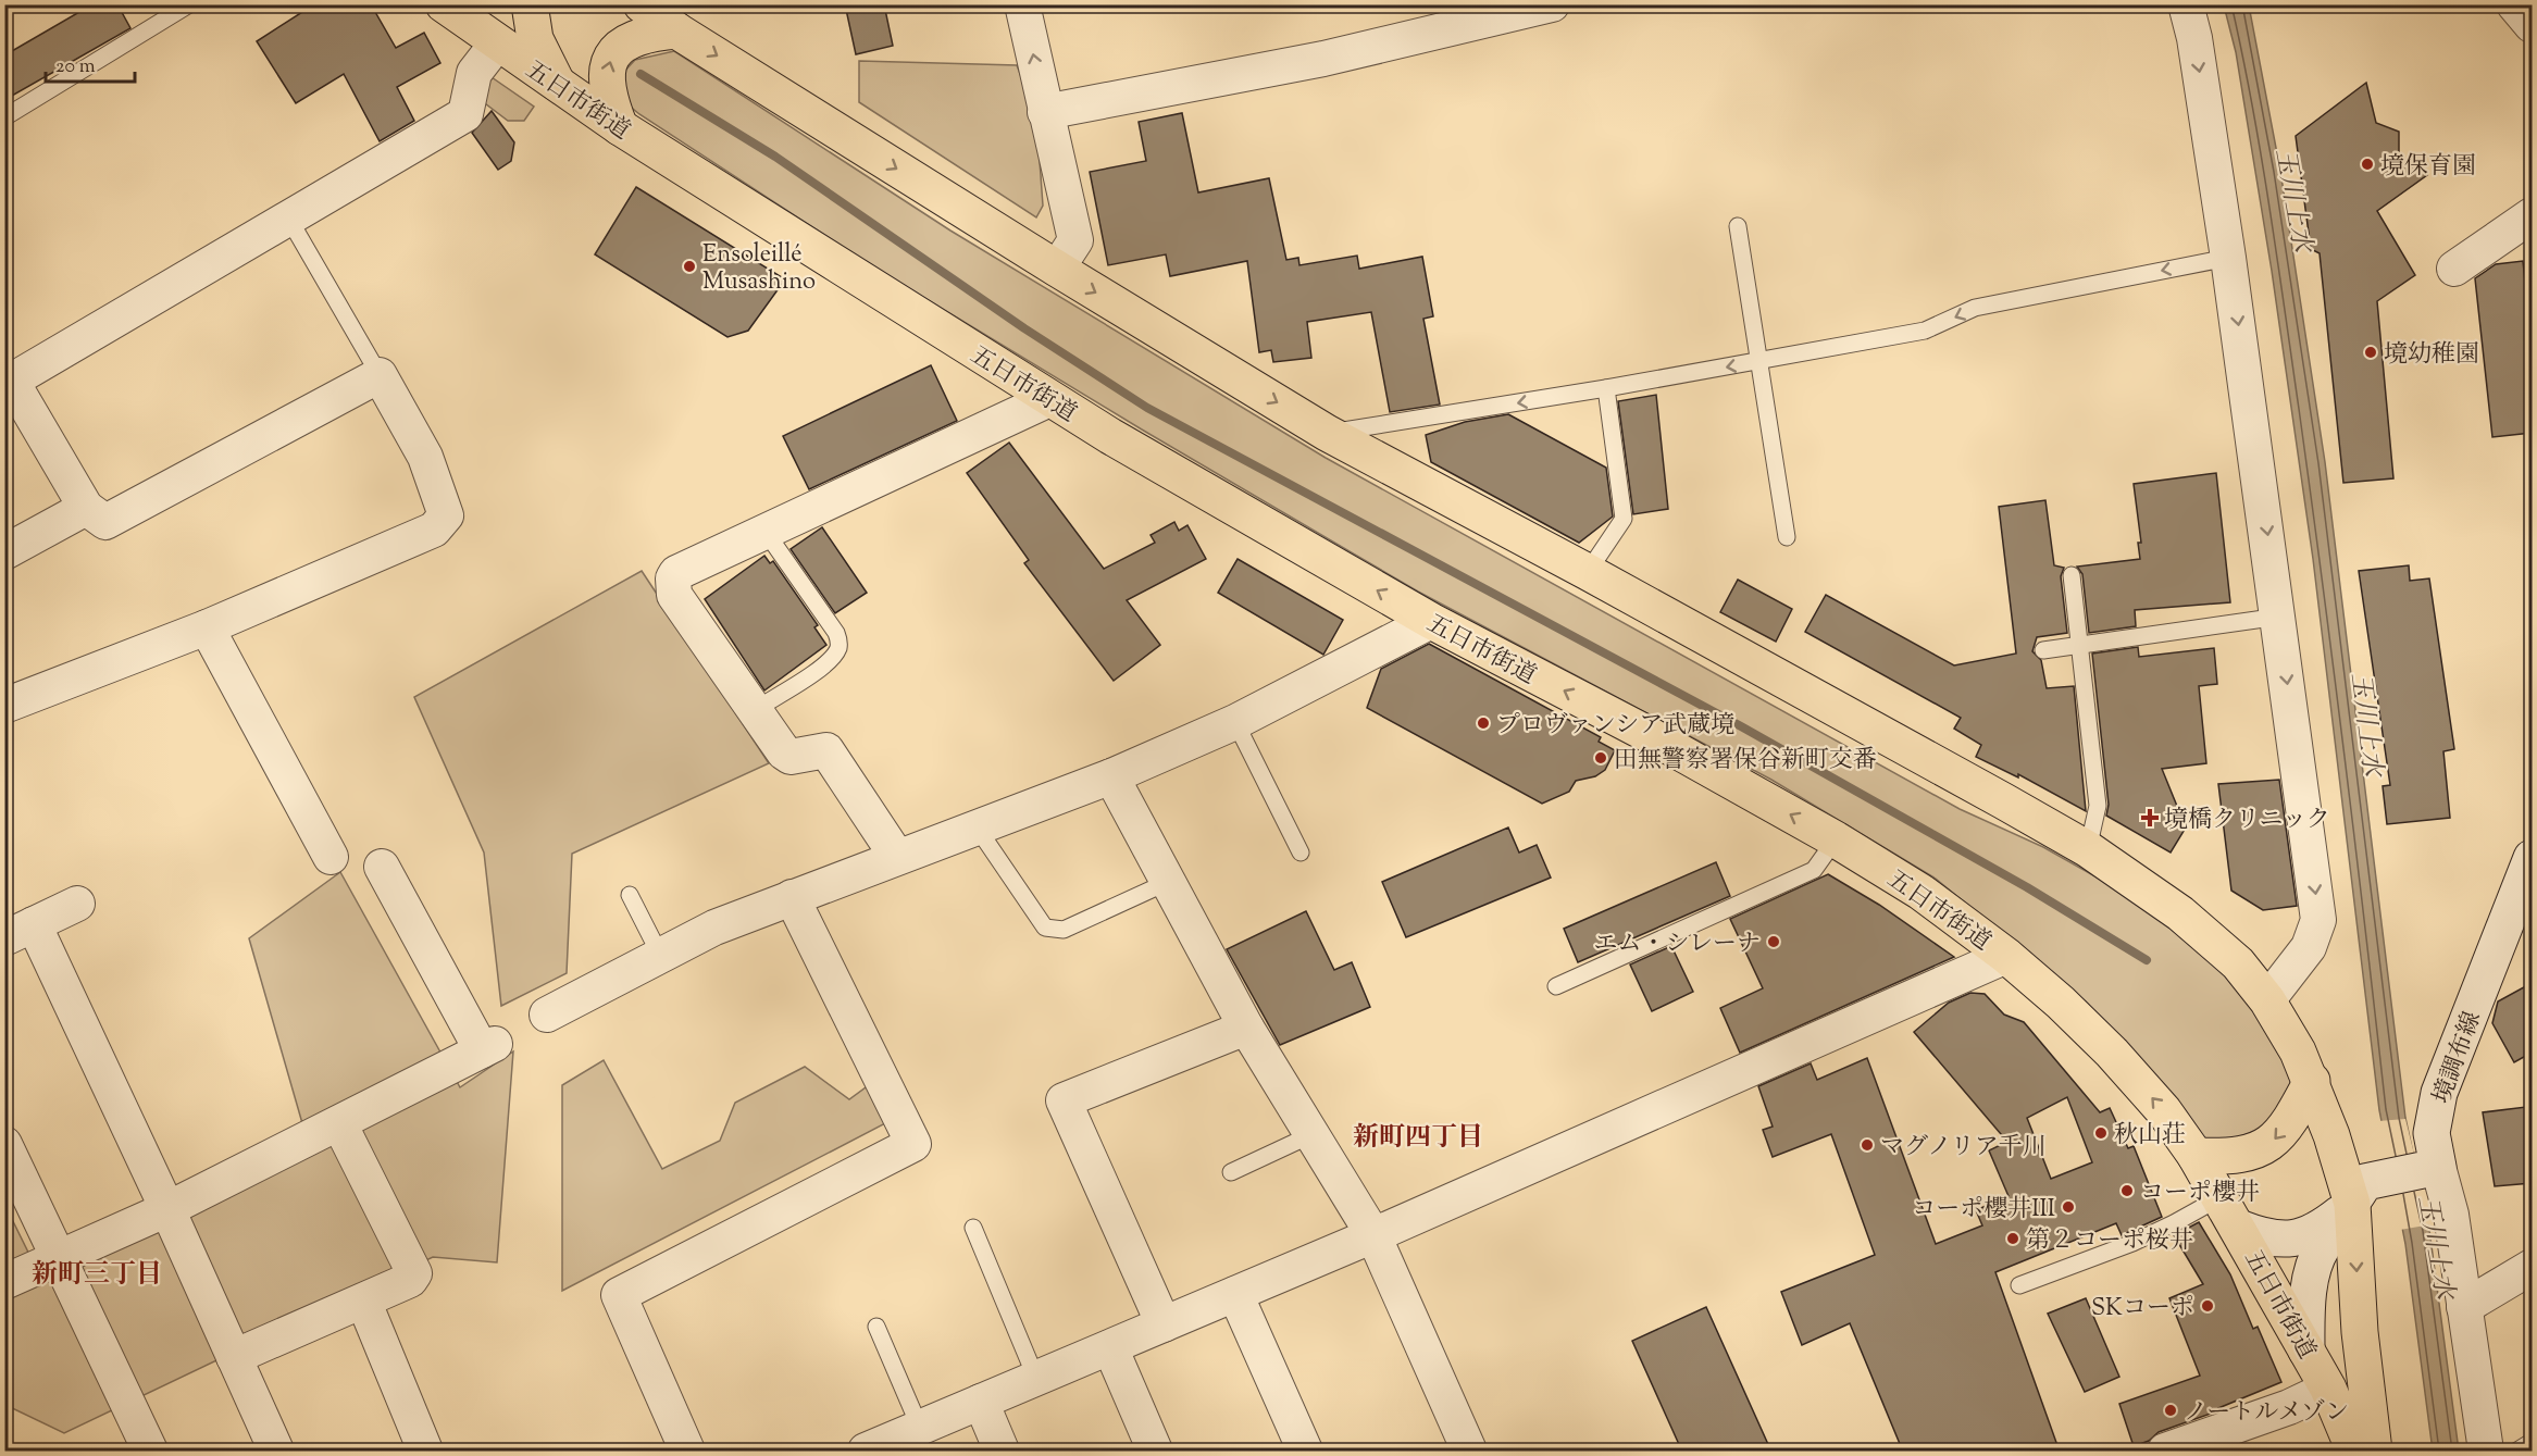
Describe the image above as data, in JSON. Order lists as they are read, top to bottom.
{
  "streets": {
    "main road": ["五日市街道", "境調布線"]
  },
  "districts": ["新町四丁目", "新町三丁目"],
  "water": ["玉川上水"],
  "places": {
    "other": [
      "境保育園",
      "Ensoleillé Musashino",
      "境幼稚園",
      "プロヴァンシア武蔵境",
      "田無警察署保谷新町交番",
      "エム・シレーナ",
      "秋山荘",
      "マグノリア千川",
      "コーポ櫻井",
      "コーポ櫻井III",
      "第２コーポ桜井",
      "SKコーポ",
      "ノートルメゾン"
    ],
    "health": ["境橋クリニック"]
  },
  "scale_bar": "20 m"
}
